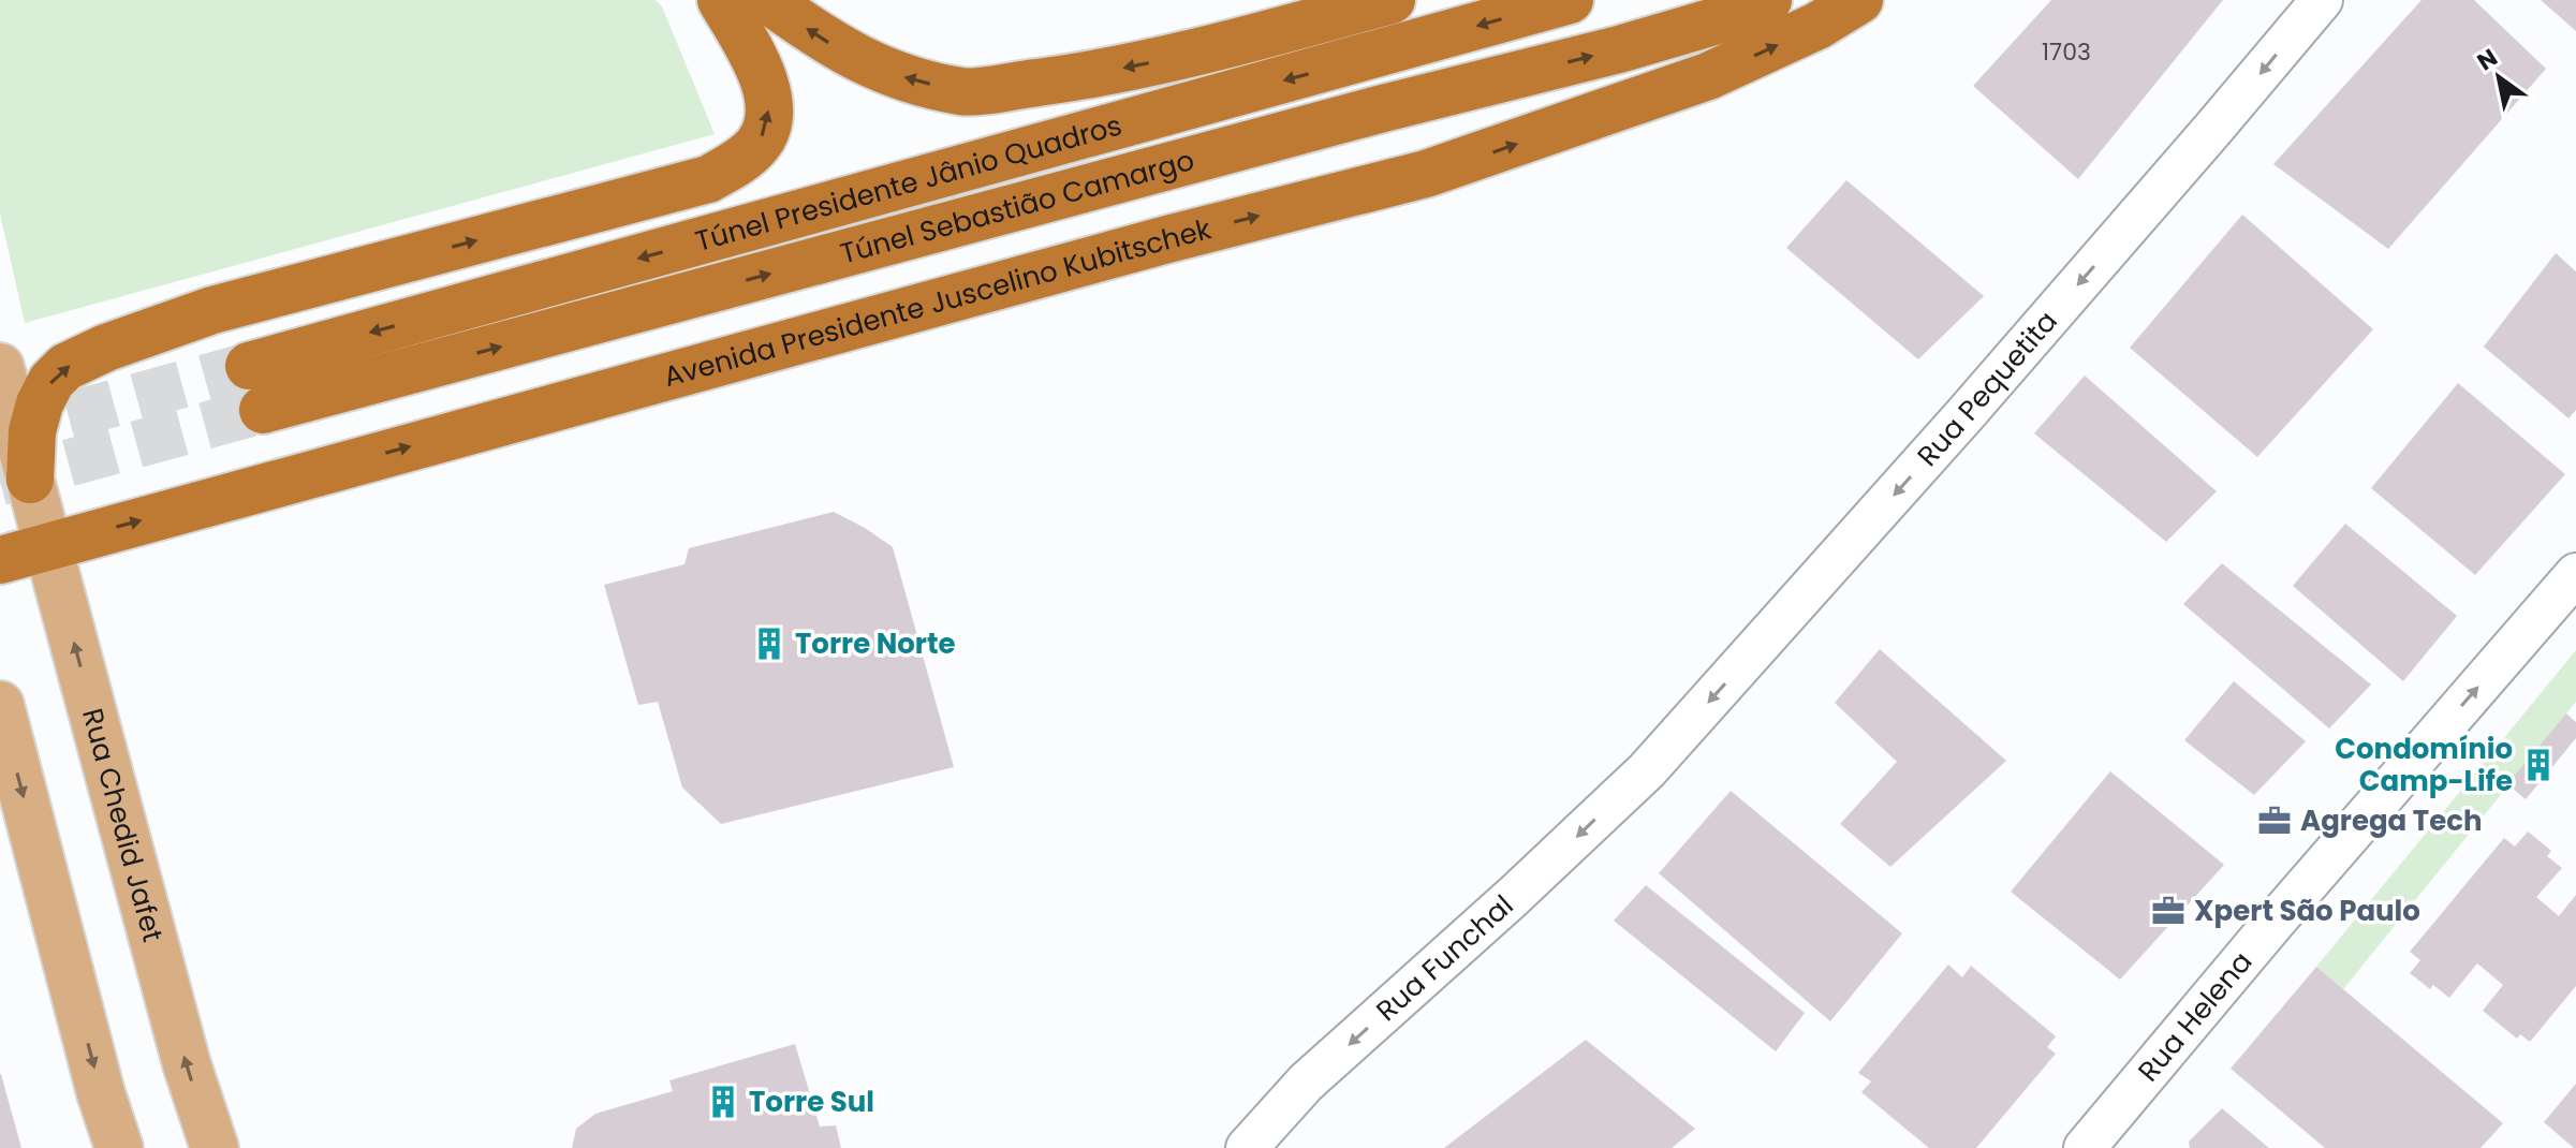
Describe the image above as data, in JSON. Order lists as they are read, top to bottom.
{
  "streets": {
    "highway": ["Túnel Presidente Jânio Quadros", "Túnel Sebastião Camargo", "Avenida Presidente Juscelino Kubitschek"],
    "main road": ["Rua Chedid Jafet"],
    "street": ["Rua Pequetita", "Rua Funchal", "Rua Helena"]
  },
  "crossings": [
    ["Avenida Presidente Juscelino Kubitschek", "Rua Chedid Jafet"],
    ["Rua Pequetita", "Rua Funchal"]
  ],
  "one_way": [
    "Túnel Presidente Jânio Quadros",
    "Túnel Sebastião Camargo",
    "Avenida Presidente Juscelino Kubitschek",
    "Rua Pequetita",
    "Rua Funchal",
    "Rua Helena"
  ],
  "places": {
    "building": ["Torre Norte", "Condomínio Camp-Life", "Torre Sul"],
    "office": ["Agrega Tech", "Xpert São Paulo"]
  },
  "house_numbers": ["1703"],
  "north": "top left"
}
